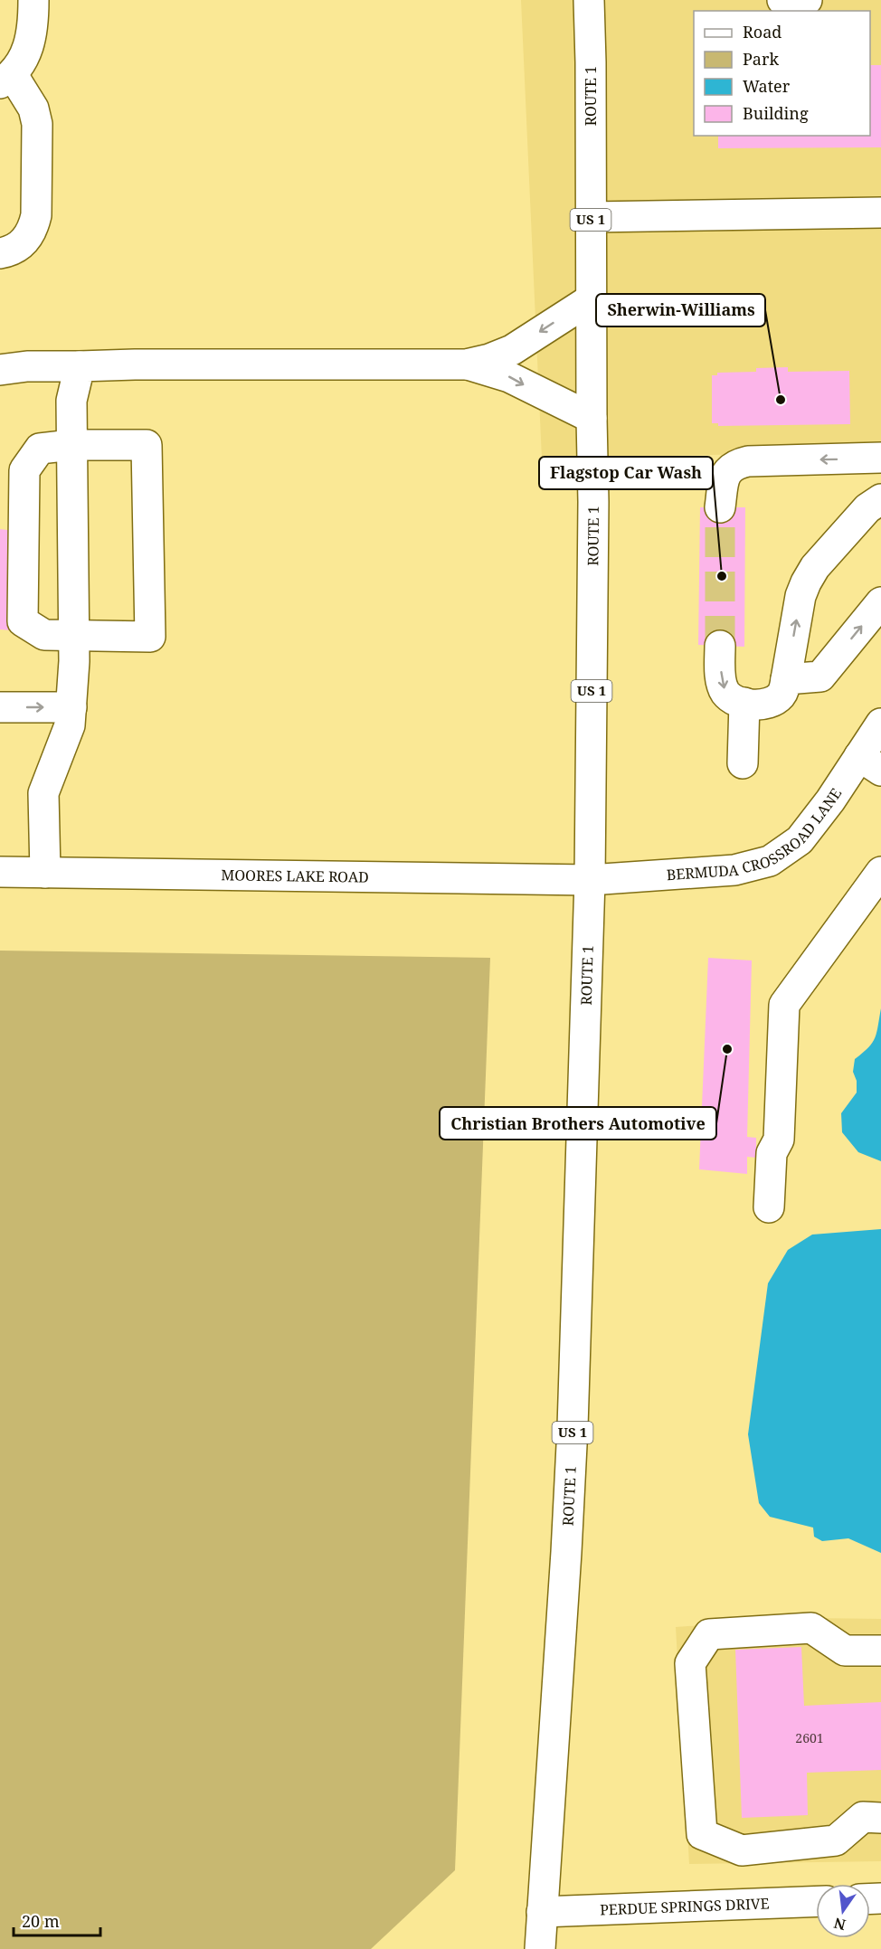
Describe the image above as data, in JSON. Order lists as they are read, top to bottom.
{
  "streets": {
    "main road": [
      "ROUTE 1",
      "US 1",
      "BERMUDA CROSSROAD LANE",
      "MOORES LAKE ROAD",
      "PERDUE SPRINGS DRIVE"
    ]
  },
  "crossings": [
    ["ROUTE 1", "BERMUDA CROSSROAD LANE"],
    ["ROUTE 1", "MOORES LAKE ROAD"],
    ["ROUTE 1", "PERDUE SPRINGS DRIVE"],
    ["BERMUDA CROSSROAD LANE", "MOORES LAKE ROAD"]
  ],
  "places": ["Sherwin-Williams", "Flagstop Car Wash", "Christian Brothers Automotive"],
  "house_numbers": ["2601"],
  "legend": [
    "Road",
    "Park",
    "Water",
    "Building"
  ],
  "scale_bar": "20 m",
  "north": "bottom"
}
